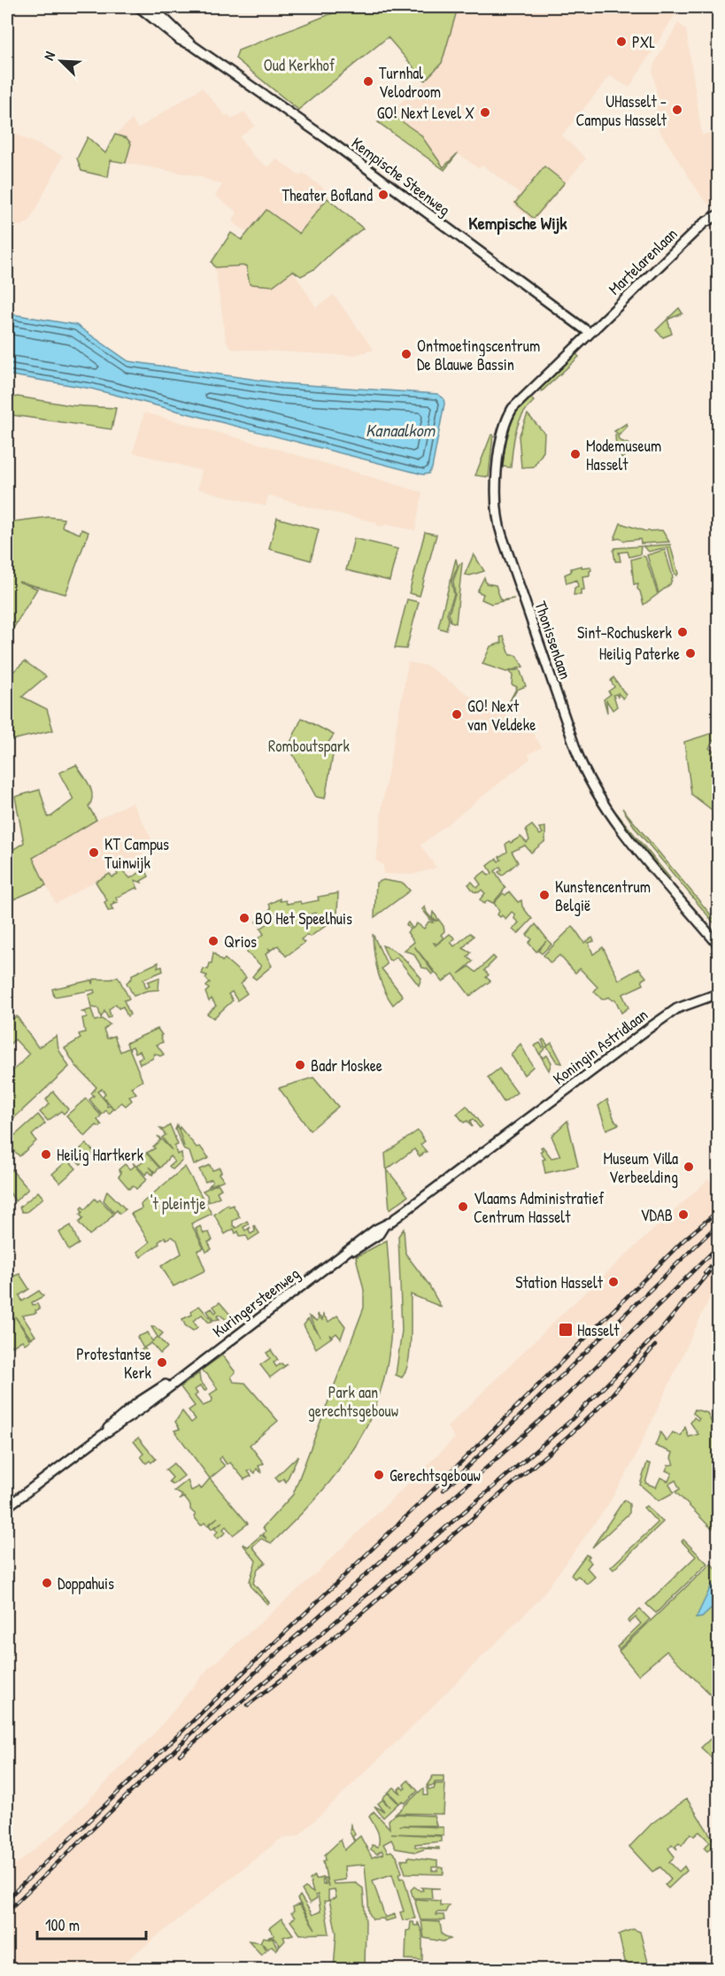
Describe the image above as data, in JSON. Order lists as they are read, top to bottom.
{
  "streets": {
    "main road": [
      "Kempische Steenweg",
      "Martelarenlaan",
      "Thonissenlaan",
      "Koningin Astridlaan",
      "Kuringersteenweg"
    ]
  },
  "crossings": [
    ["Kempische Steenweg", "Martelarenlaan"],
    ["Kempische Steenweg", "Thonissenlaan"],
    ["Martelarenlaan", "Thonissenlaan"],
    ["Koningin Astridlaan", "Kuringersteenweg"]
  ],
  "districts": ["Kempische Wijk"],
  "water": ["Kanaalkom"],
  "parks": [
    "Oud Kerkhof",
    "Romboutspark",
    "'t pleintje",
    "Park aan gerechtsgebouw"
  ],
  "places": {
    "other": [
      "PXL",
      "Turnhal Velodroom",
      "UHasselt - Campus Hasselt",
      "GO! Next Level X",
      "Theater Bofland",
      "Ontmoetingscentrum De Blauwe Bassin",
      "Modemuseum Hasselt",
      "Sint-Rochuskerk",
      "Heilig Paterke",
      "GO! Next van Veldeke",
      "KT Campus Tuinwijk",
      "Kunstencentrum België",
      "BO Het Speelhuis",
      "Qrios",
      "Badr Moskee",
      "Heilig Hartkerk",
      "Museum Villa Verbeelding",
      "Vlaams Administratief Centrum Hasselt",
      "VDAB",
      "Station Hasselt",
      "Protestantse Kerk",
      "Gerechtsgebouw",
      "Doppahuis"
    ],
    "transit": ["Hasselt"]
  },
  "scale_bar": "100 m",
  "north": "top left"
}
